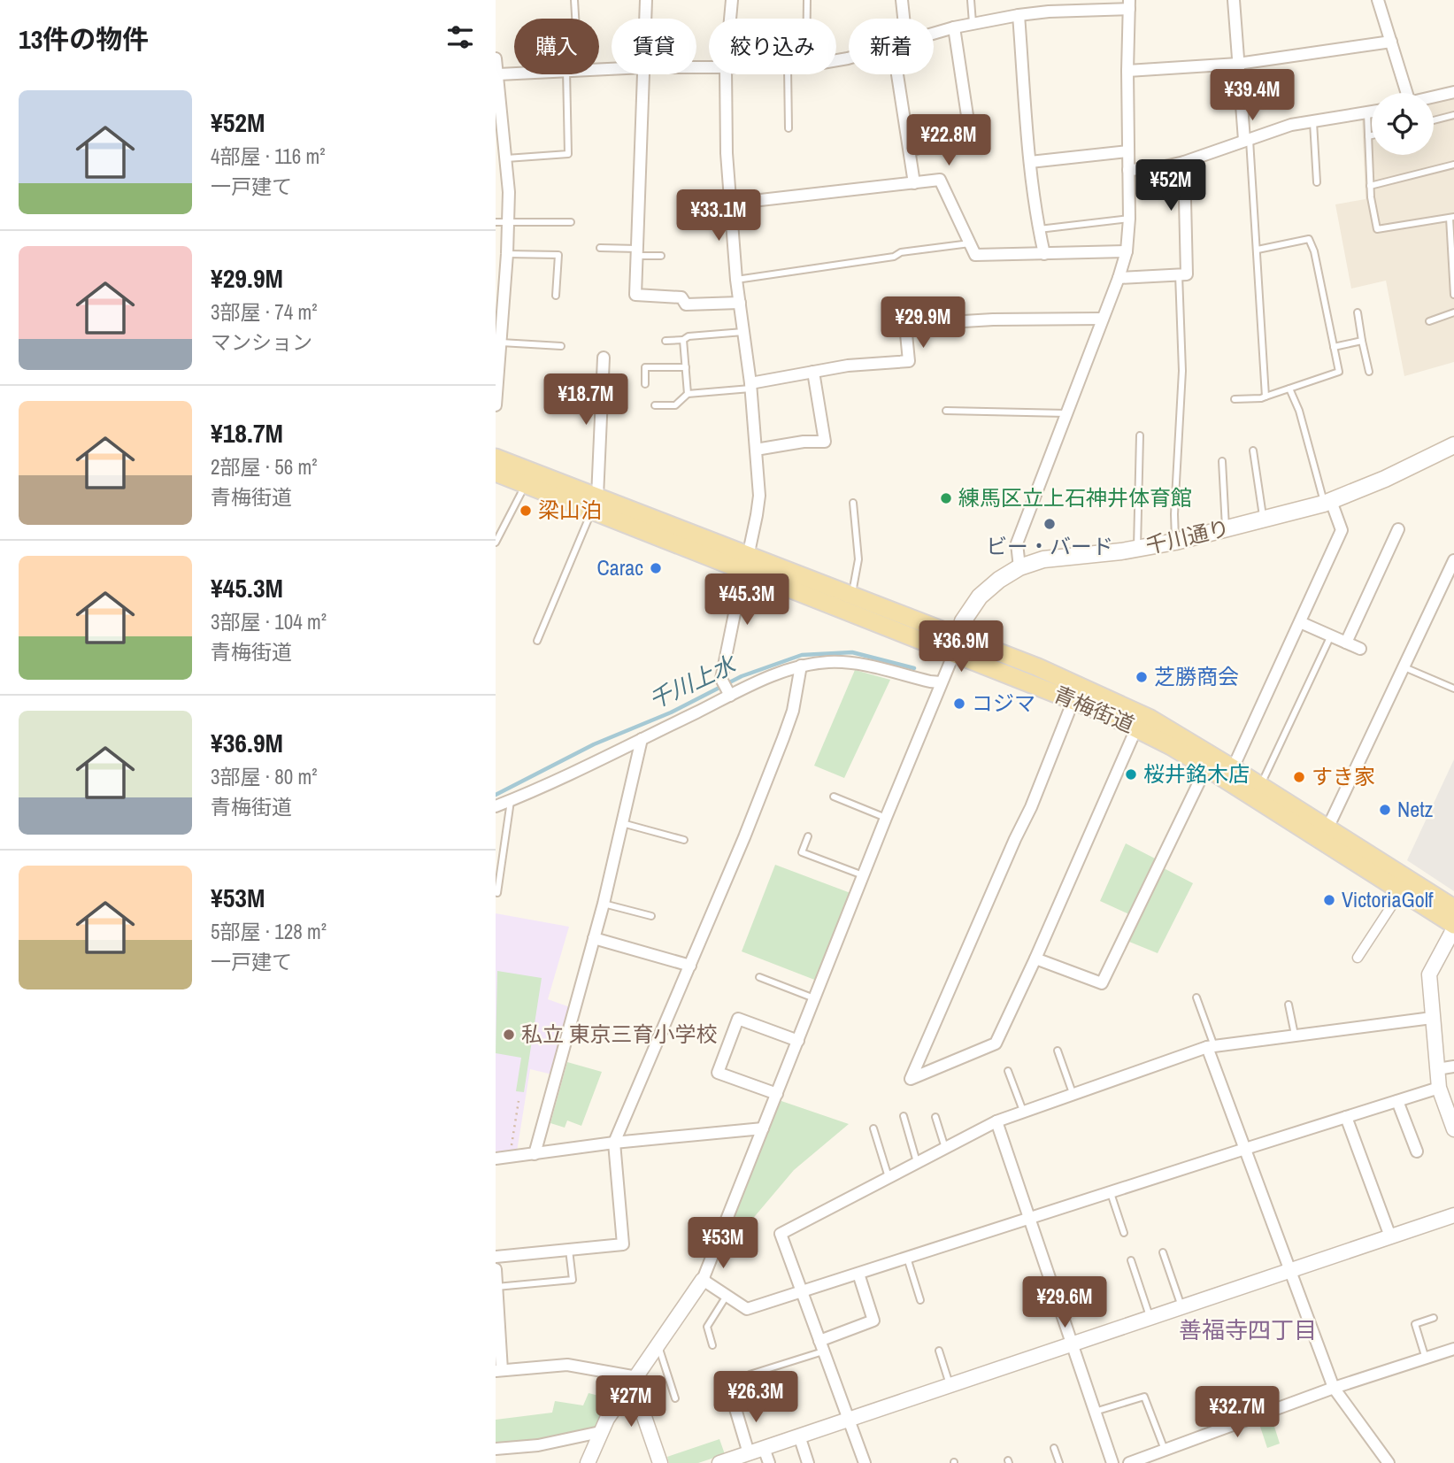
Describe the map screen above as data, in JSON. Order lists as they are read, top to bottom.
{
  "streets": {
    "main road": ["千川通り", "青梅街道"]
  },
  "crossings": [
    ["千川通り", "青梅街道"]
  ],
  "districts": ["善福寺四丁目"],
  "water": ["千川上水"],
  "places": [
    "練馬区立上石神井体育館",
    "梁山泊",
    "ビー・バード",
    "Carac",
    "芝勝商会",
    "コジマ",
    "桜井銘木店",
    "すき家",
    "Netz",
    "VictoriaGolf",
    "私立 東京三育小学校"
  ],
  "page": {
    "heading": "13件の物件",
    "chip": [
      "購入",
      "賃貸",
      "絞り込み",
      "新着"
    ],
    "price": [
      "¥39.4M",
      "¥22.8M",
      "¥52M",
      "¥33.1M",
      "¥29.9M",
      "¥18.7M",
      "¥45.3M",
      "¥36.9M",
      "¥53M",
      "¥29.6M",
      "¥26.3M",
      "¥27M",
      "¥32.7M"
    ],
    "list": [
      {
        "name": "¥52M",
        "note": "4部屋 · 116 m² · 一戸建て"
      },
      {
        "name": "¥29.9M",
        "note": "3部屋 · 74 m² · マンション"
      },
      {
        "name": "¥18.7M",
        "note": "2部屋 · 56 m² · 青梅街道"
      },
      {
        "name": "¥45.3M",
        "note": "3部屋 · 104 m² · 青梅街道"
      },
      {
        "name": "¥36.9M",
        "note": "3部屋 · 80 m² · 青梅街道"
      },
      {
        "name": "¥53M",
        "note": "5部屋 · 128 m² · 一戸建て"
      }
    ]
  }
}
